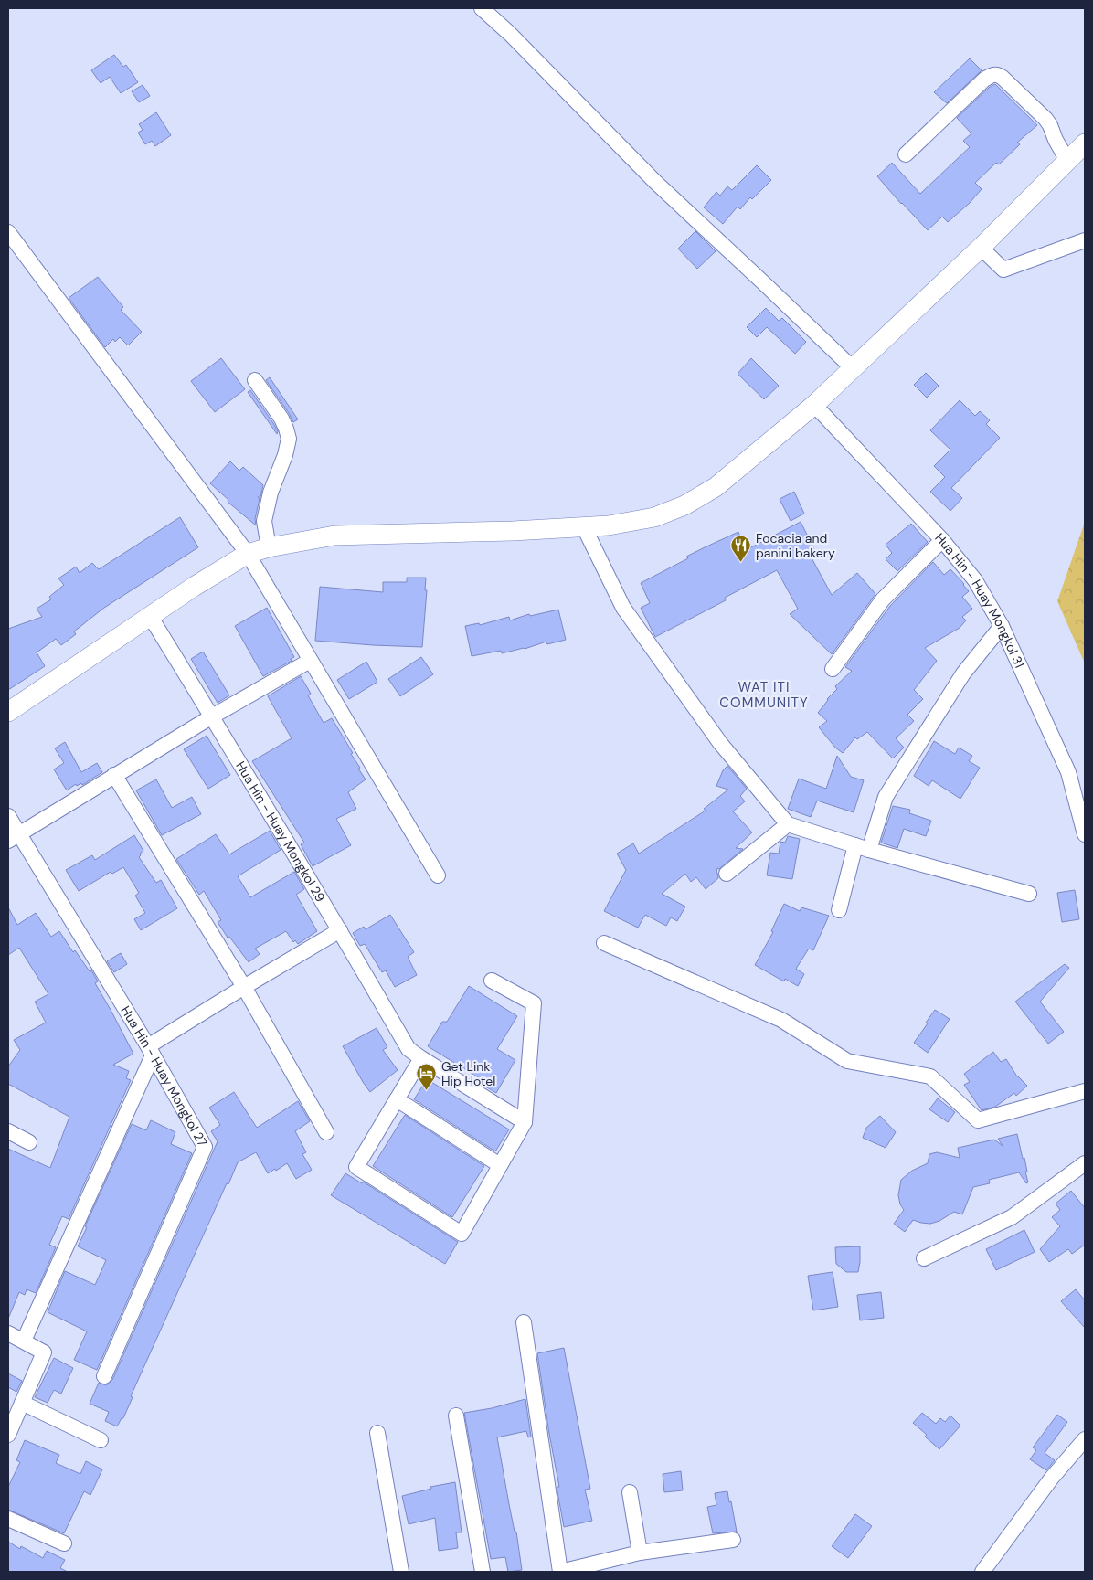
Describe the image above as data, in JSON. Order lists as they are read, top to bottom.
{
  "streets": {
    "street": ["Hua Hin - Huay Mongkol 31", "Hua Hin - Huay Mongkol 29", "Hua Hin - Huay Mongkol 27"]
  },
  "districts": ["WAT ITI COMMUNITY"],
  "places": {
    "restaurant": ["Focacia and panini bakery"],
    "hotel": ["Get Link Hip Hotel"]
  }
}
